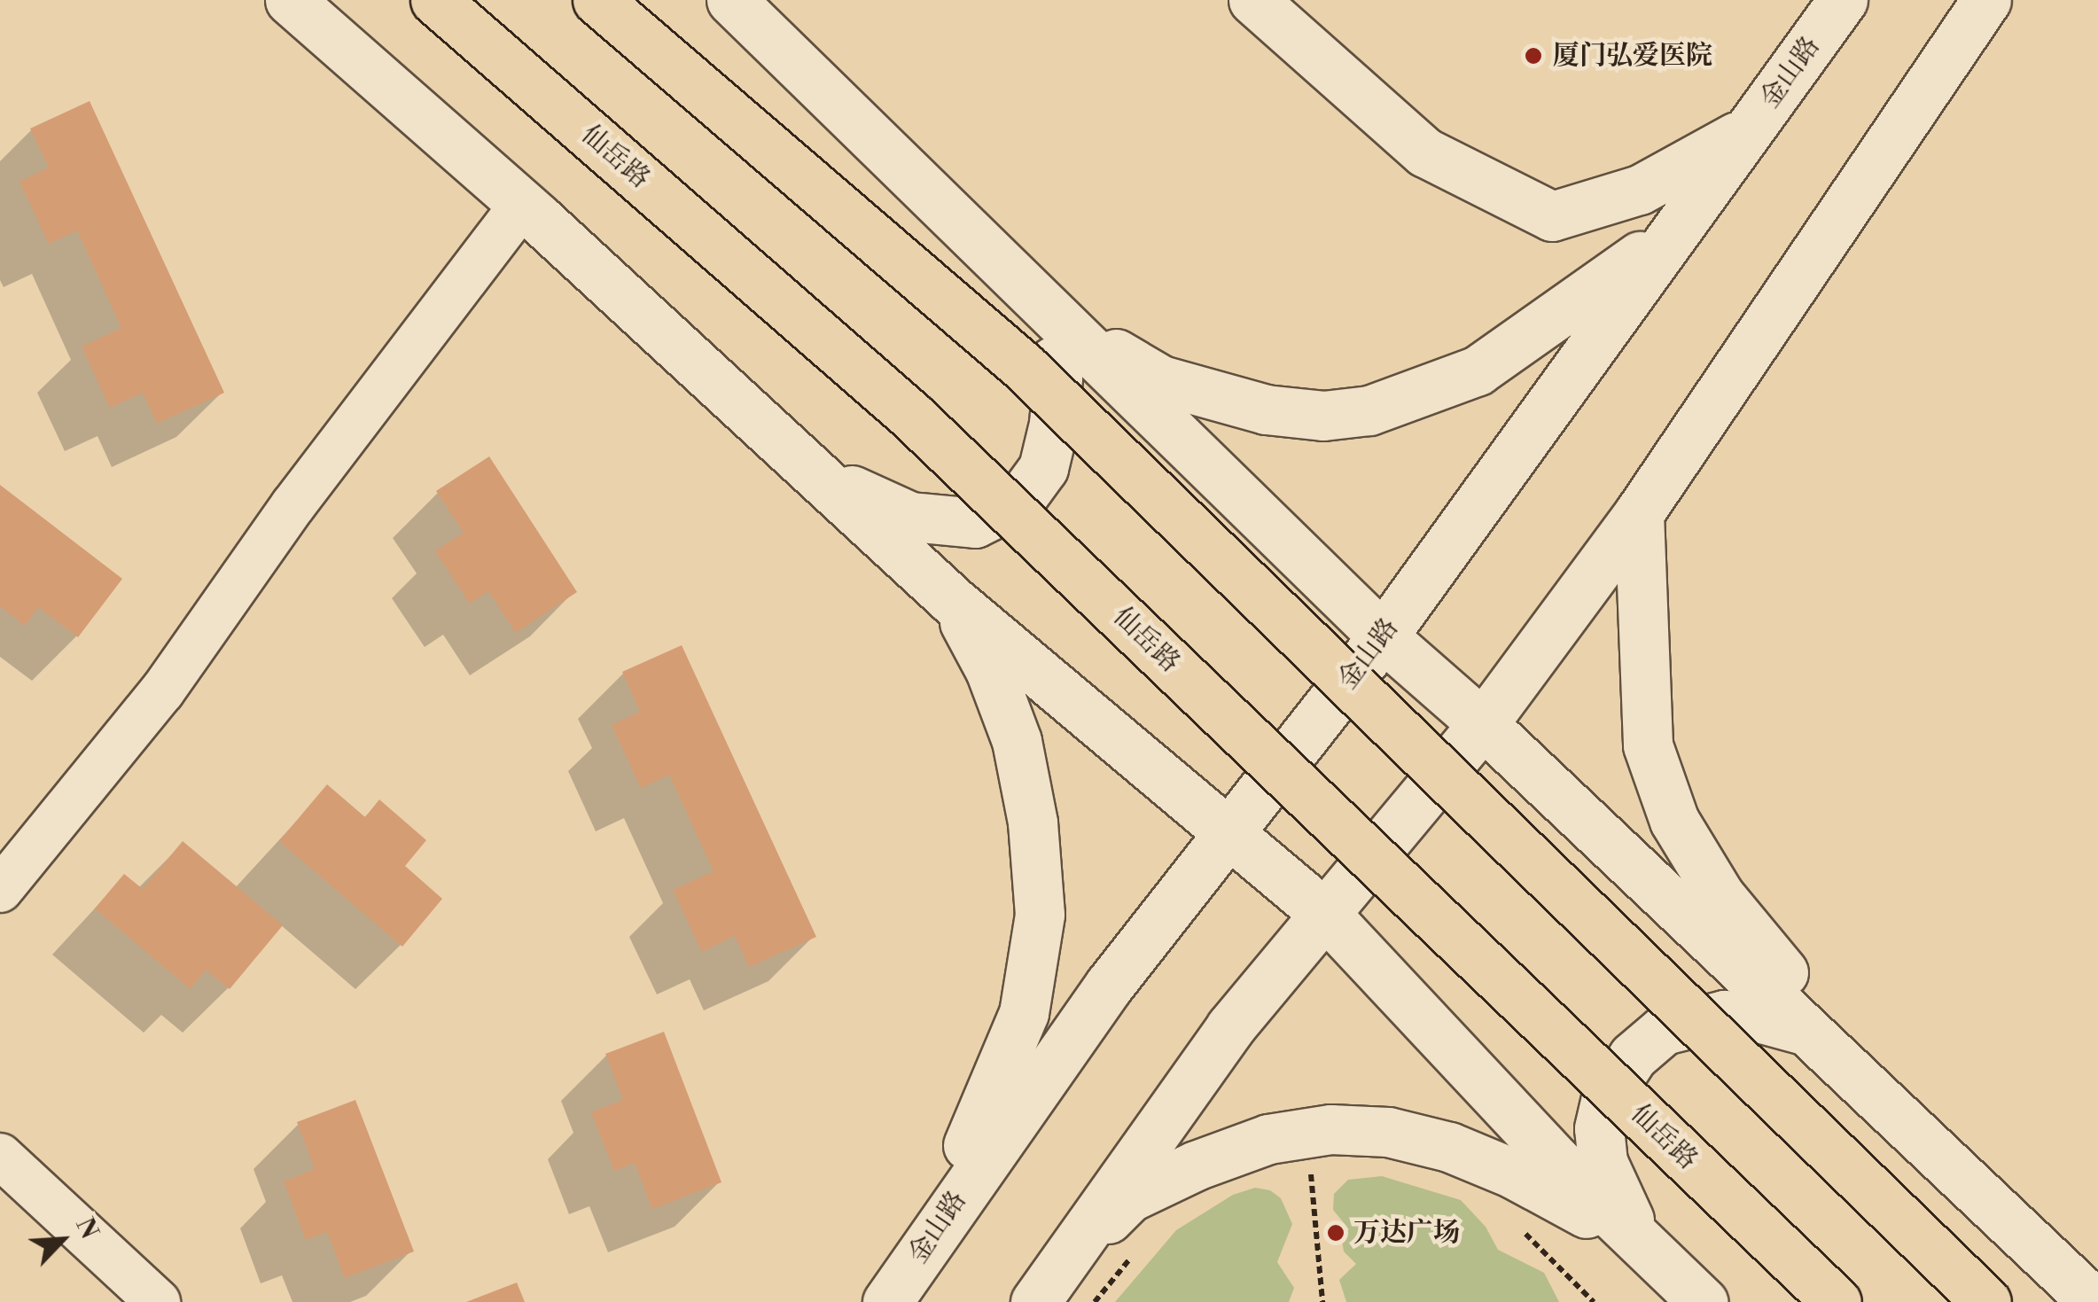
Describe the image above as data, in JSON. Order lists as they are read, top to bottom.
{
  "streets": {
    "highway": ["仙岳路"],
    "main road": ["金山路"]
  },
  "places": ["厦门弘爱医院", "万达广场"],
  "north": "top right"
}
